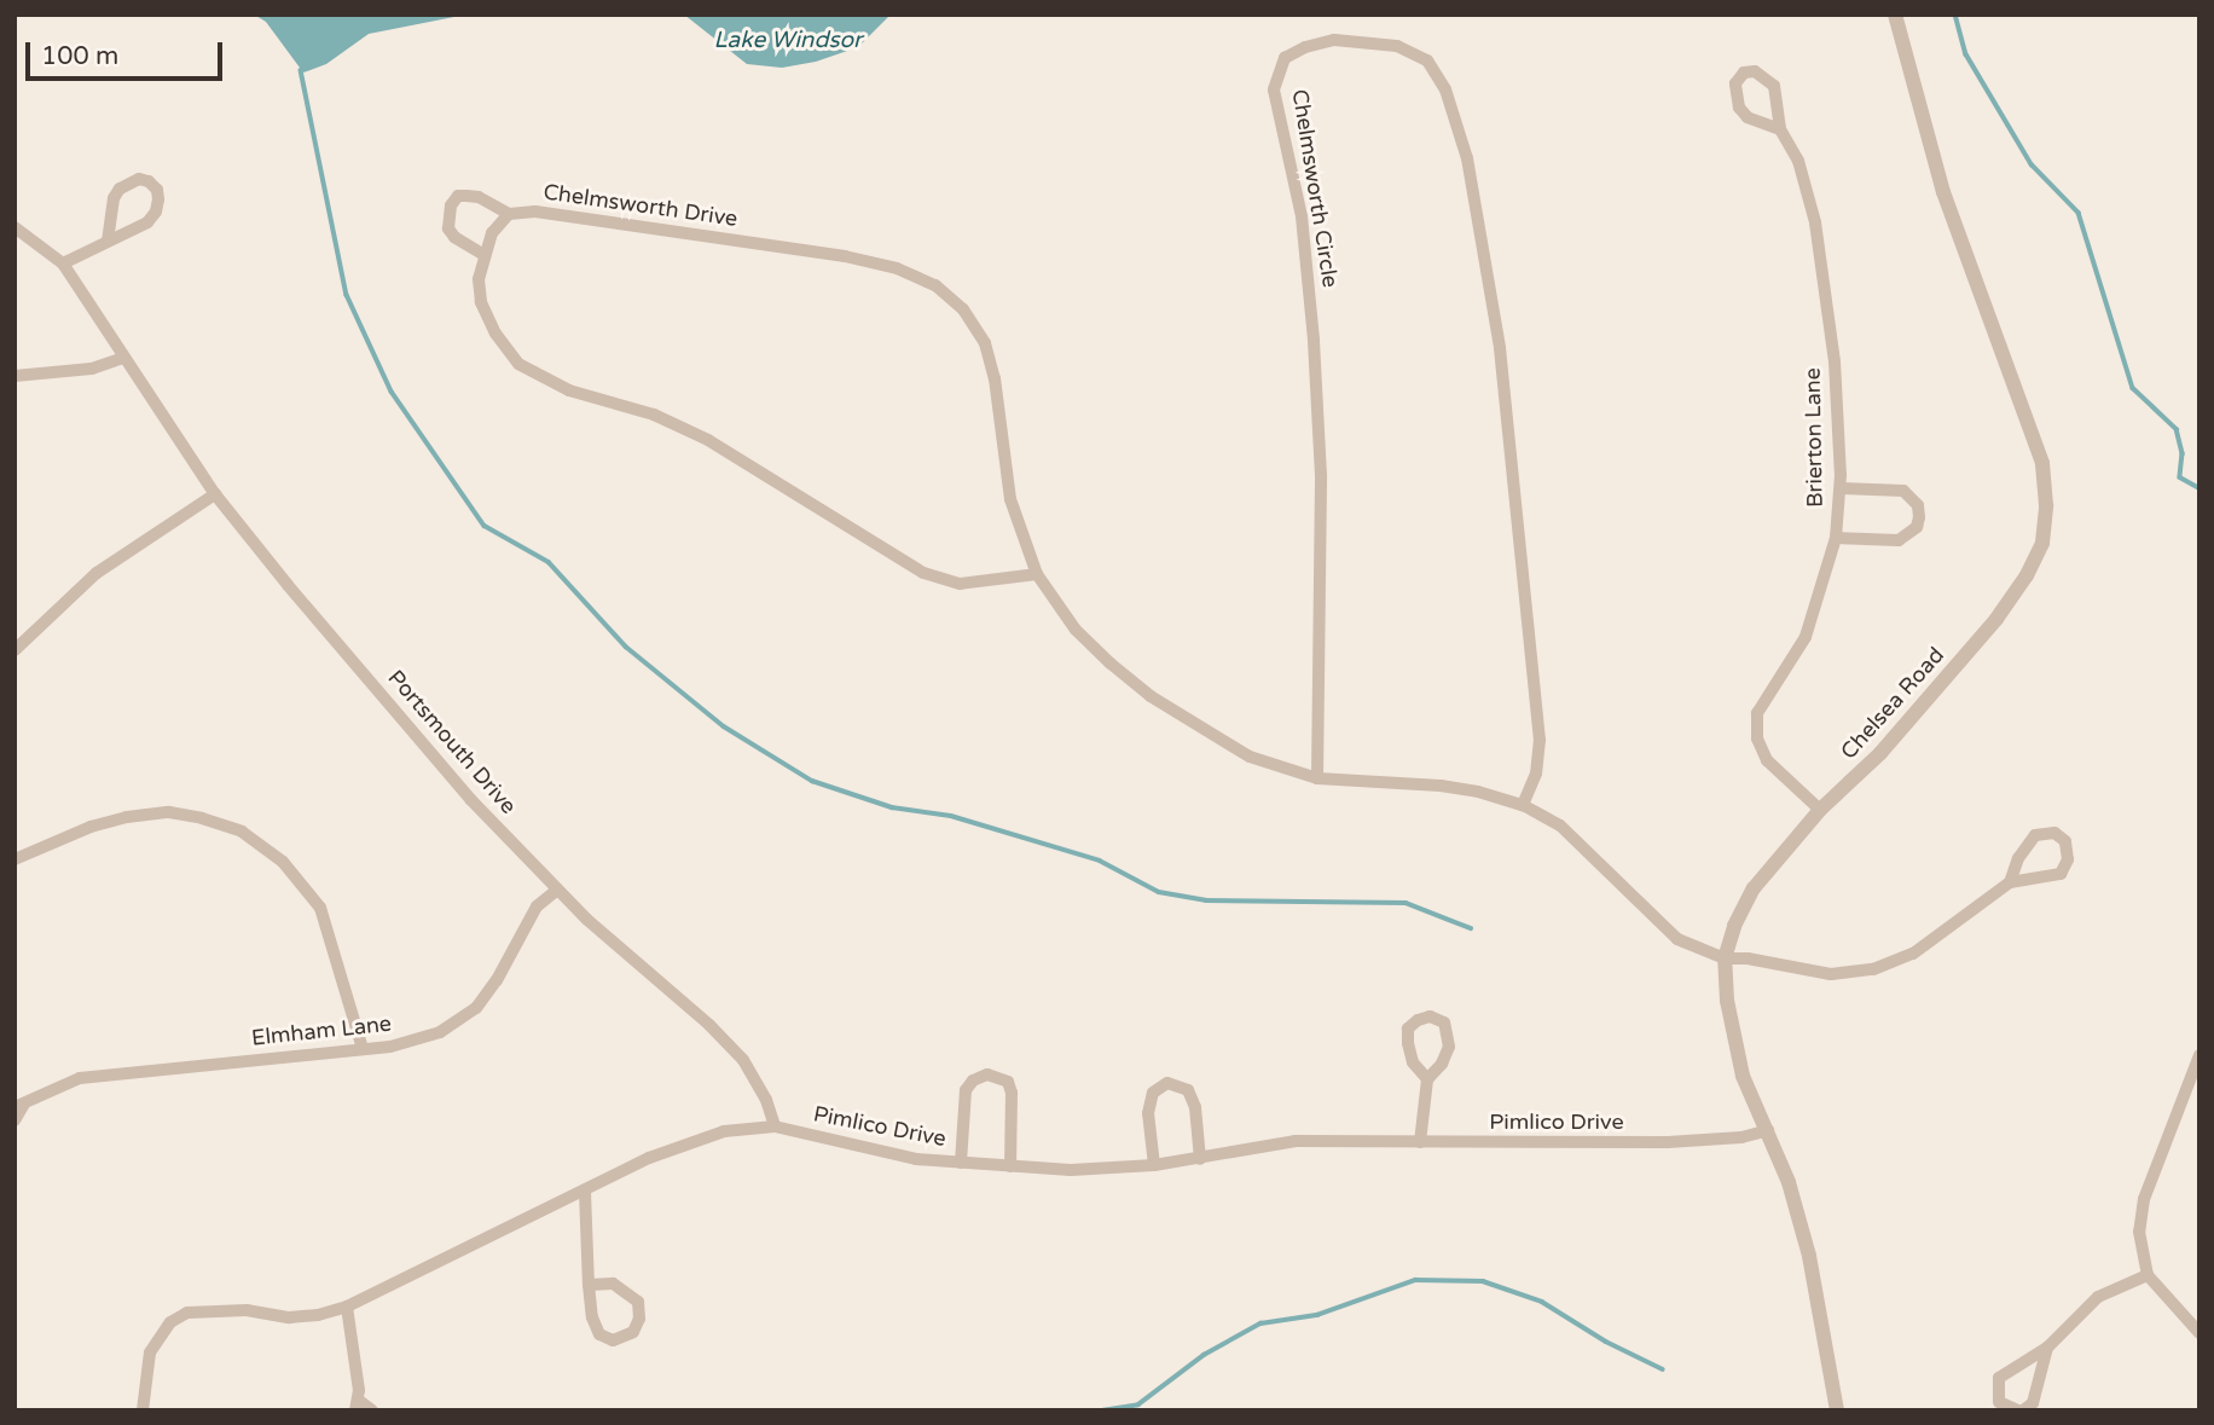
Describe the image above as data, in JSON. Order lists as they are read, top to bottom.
{
  "streets": {
    "street": [
      "Chelmsworth Circle",
      "Chelmsworth Drive",
      "Brierton Lane",
      "Chelsea Road",
      "Portsmouth Drive",
      "Elmham Lane",
      "Pimlico Drive"
    ]
  },
  "crossings": [
    ["Chelmsworth Circle", "Chelmsworth Drive"],
    ["Chelmsworth Drive", "Chelsea Road"],
    ["Brierton Lane", "Chelsea Road"],
    ["Chelsea Road", "Pimlico Drive"],
    ["Portsmouth Drive", "Elmham Lane"],
    ["Portsmouth Drive", "Pimlico Drive"]
  ],
  "water": ["Lake Windsor"],
  "scale_bar": "100 m"
}
